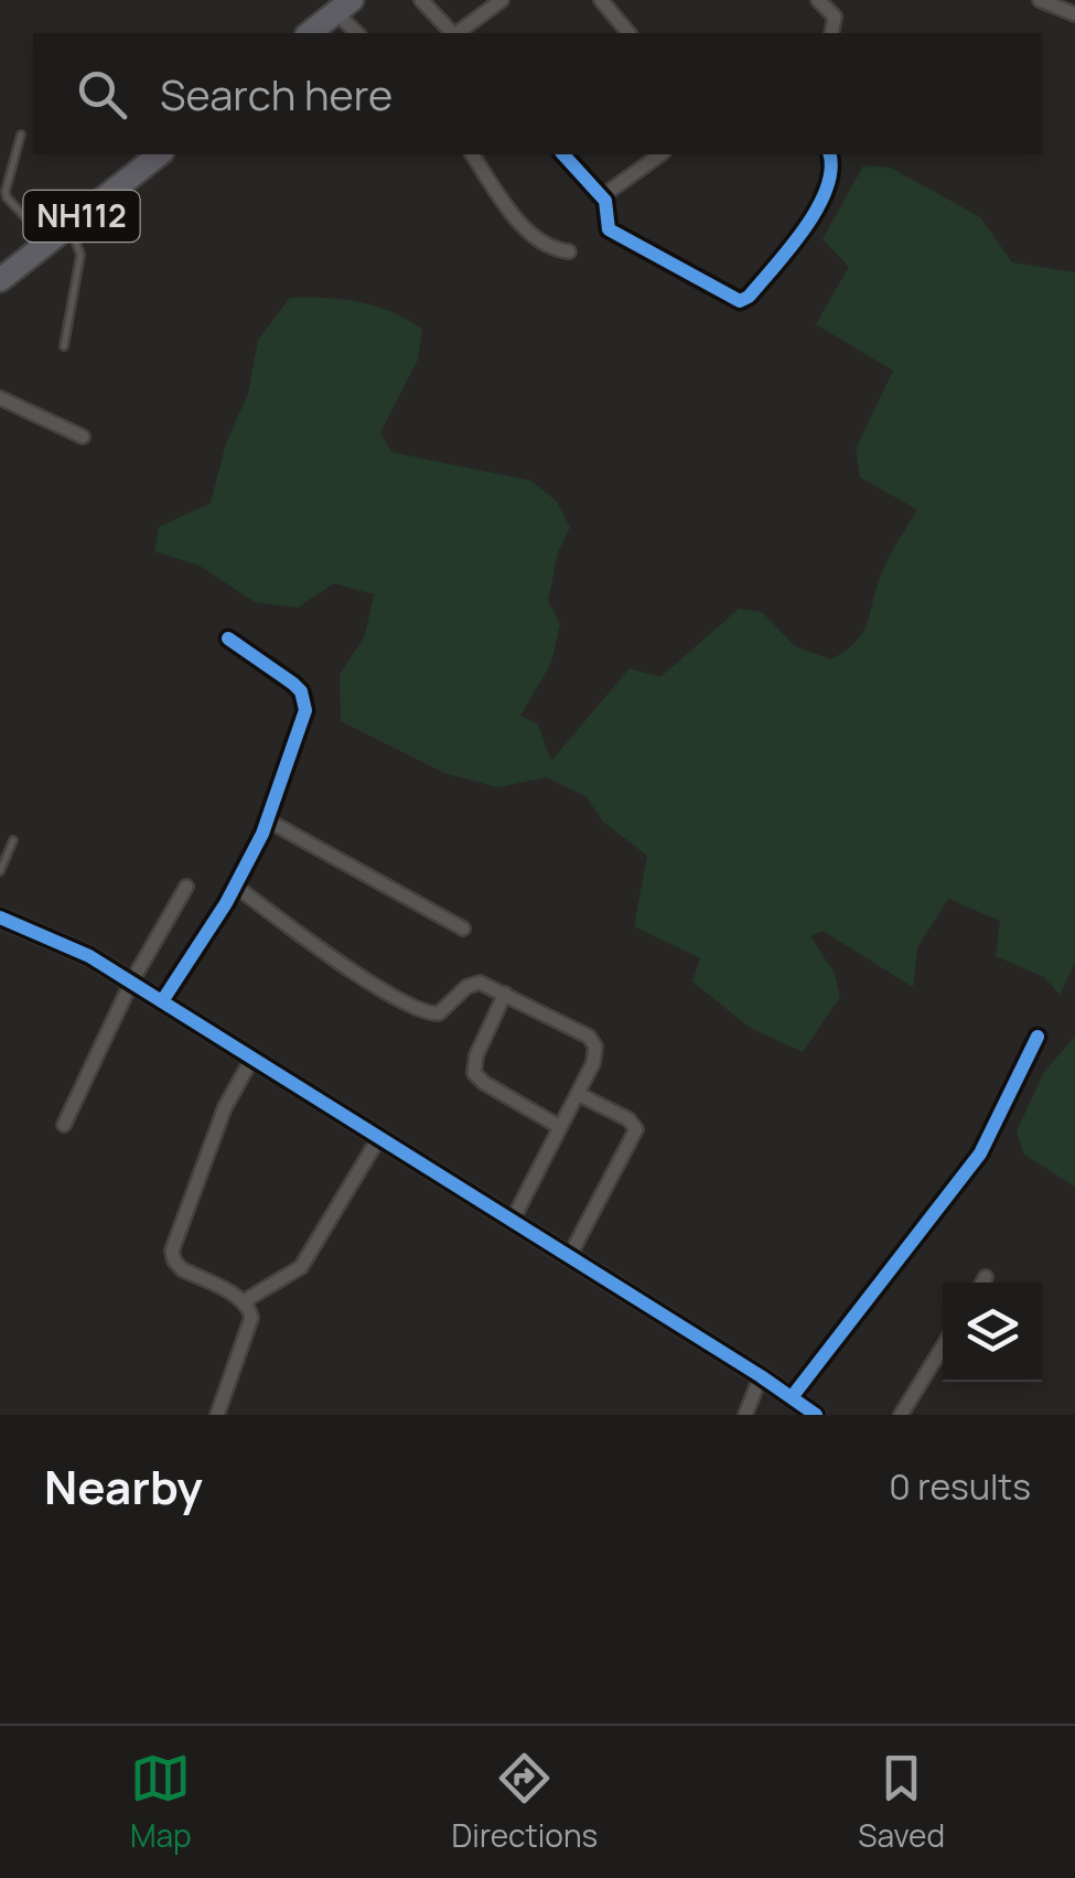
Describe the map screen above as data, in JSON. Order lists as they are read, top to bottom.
{
  "streets": {
    "highway": ["NH112"]
  },
  "page": {
    "search": "Search here",
    "heading": ["Nearby", "0 results"],
    "nav": ["Map", "Directions", "Saved"]
  }
}
